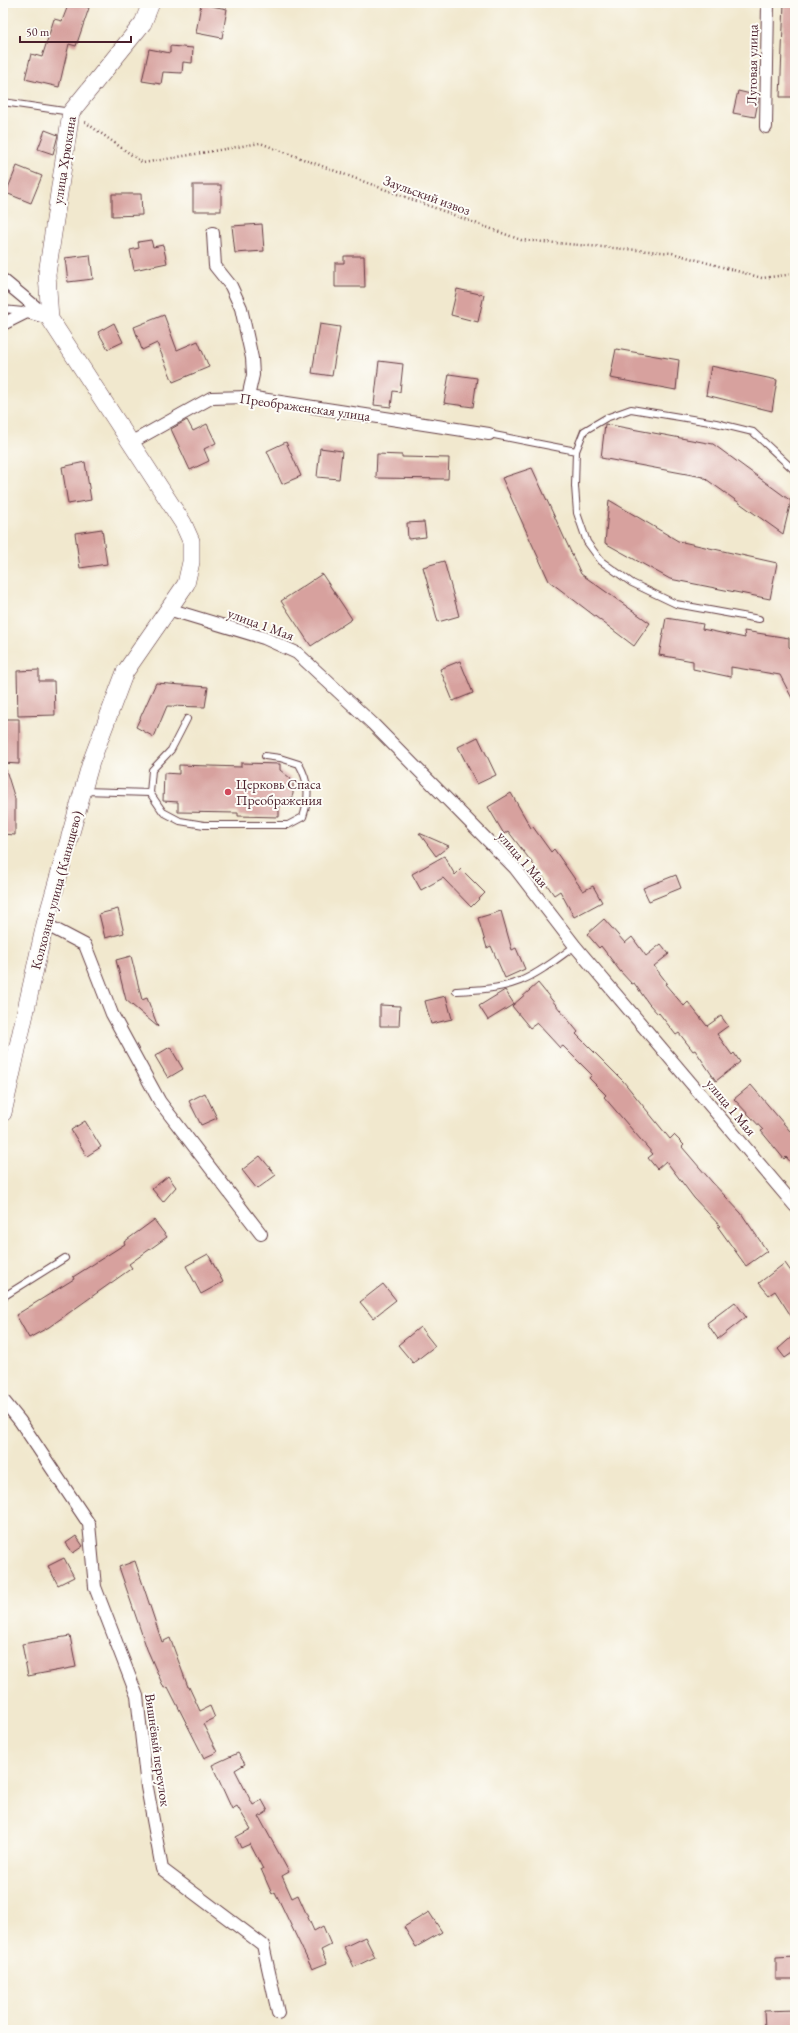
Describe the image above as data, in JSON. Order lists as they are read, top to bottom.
{
  "streets": {
    "street": [
      "Луговая улица",
      "улица Хрюкина",
      "Преображенская улица",
      "улица 1 Мая",
      "Колхозная улица (Канищево)",
      "Вишнёвый переулок"
    ],
    "path": ["Заульский извоз"]
  },
  "crossings": [
    ["улица Хрюкина", "Заульский извоз"],
    ["улица 1 Мая", "Колхозная улица (Канищево)"]
  ],
  "places": ["Церковь Спаса Преображения"],
  "scale_bar": "50 m"
}
